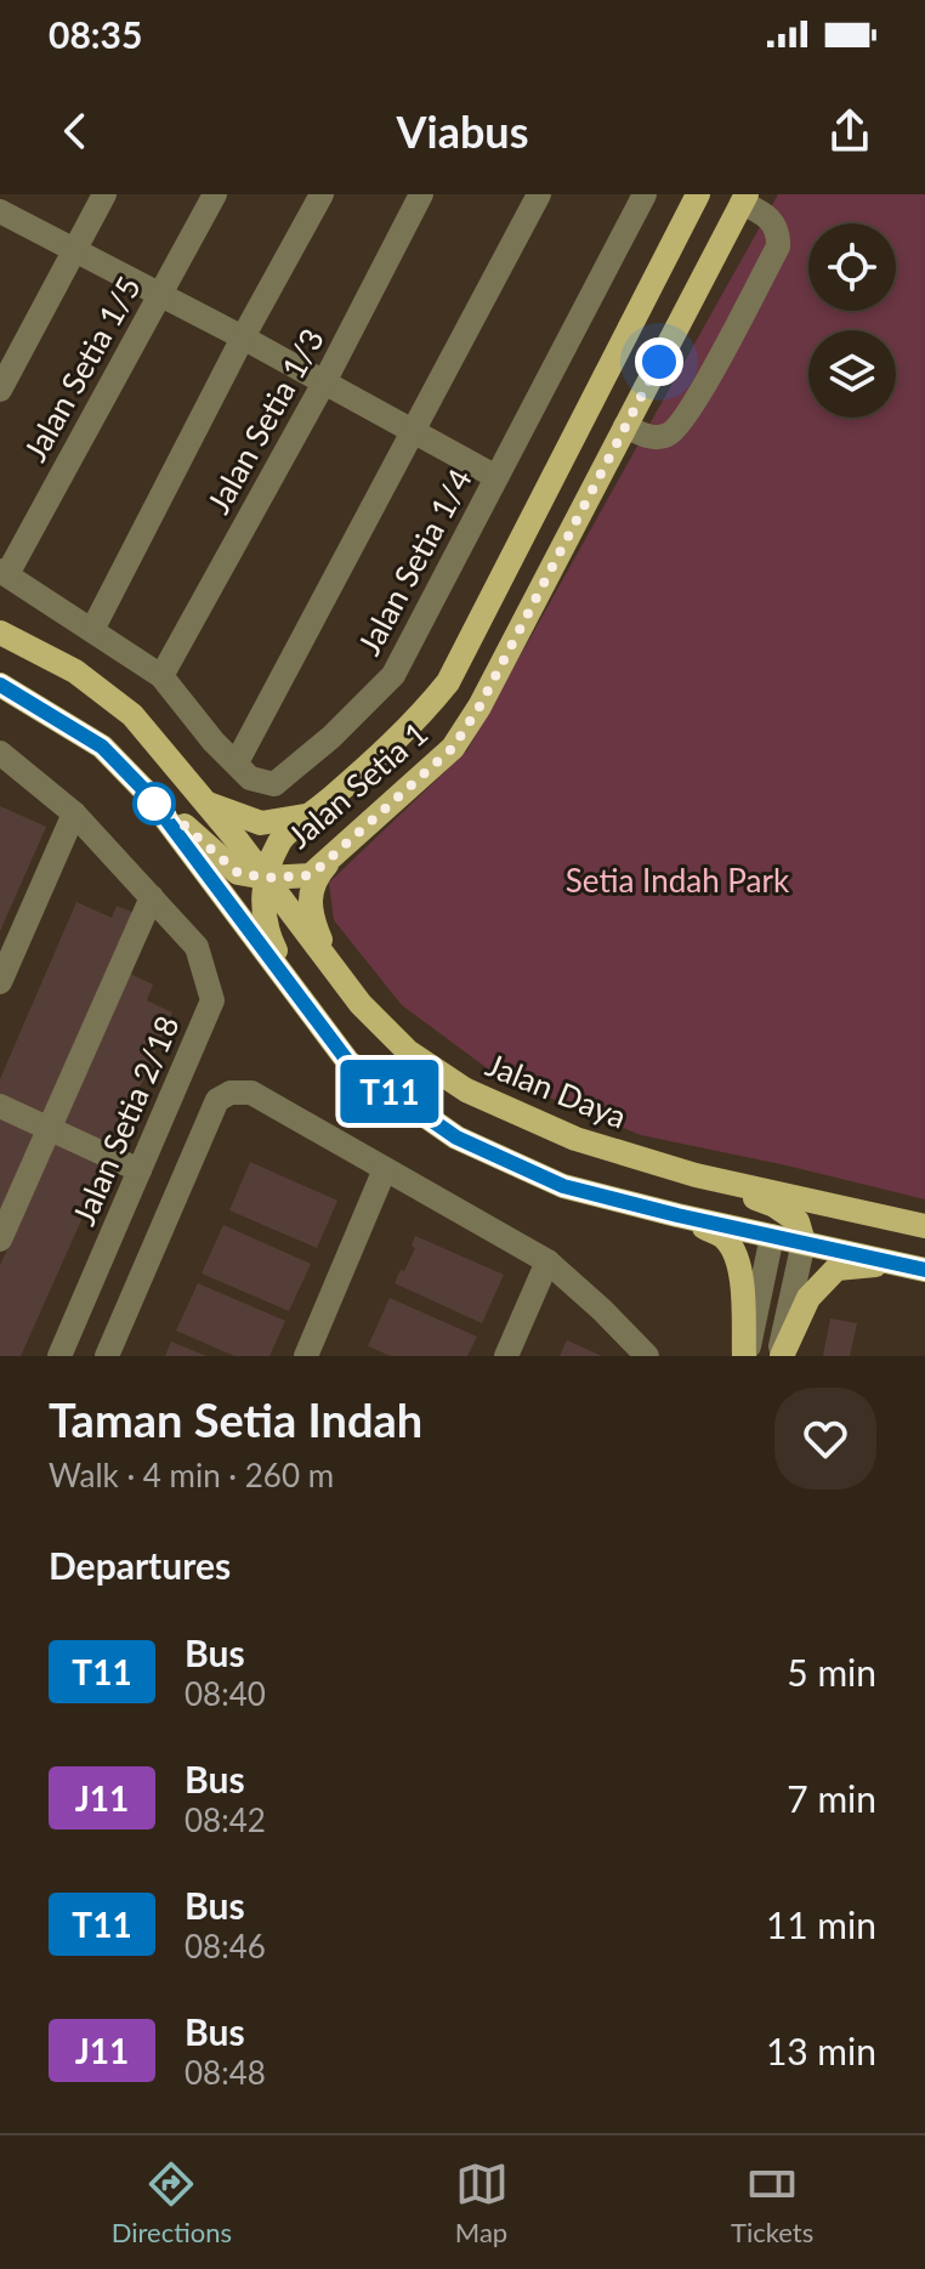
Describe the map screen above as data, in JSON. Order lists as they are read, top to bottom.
{
  "streets": {
    "main road": ["Jalan Setia 1", "Jalan Daya"],
    "street": [
      "Jalan Setia 1/5",
      "Jalan Setia 1/3",
      "Jalan Setia 1/4",
      "Jalan Setia 2/18"
    ]
  },
  "crossings": [
    ["Jalan Setia 1/5", "Jalan Setia 1/4"],
    ["Jalan Setia 1/3", "Jalan Setia 1/4"],
    ["Jalan Setia 1", "Jalan Daya"]
  ],
  "parks": ["Setia Indah Park"],
  "lines": ["bus line T11"],
  "page": {
    "status": "08:35",
    "header": "Viabus",
    "on_map": "T11",
    "heading": [
      ["Taman Setia Indah", "Walk · 4 min · 260 m"],
      "Departures"
    ],
    "list": [
      {
        "mark": "T11",
        "name": "Bus",
        "note": "08:40",
        "value": "5 min"
      },
      {
        "mark": "J11",
        "name": "Bus",
        "note": "08:42",
        "value": "7 min"
      },
      {
        "mark": "T11",
        "name": "Bus",
        "note": "08:46",
        "value": "11 min"
      },
      {
        "mark": "J11",
        "name": "Bus",
        "note": "08:48",
        "value": "13 min"
      }
    ],
    "tabs": ["Directions", "Map", "Tickets"]
  }
}
